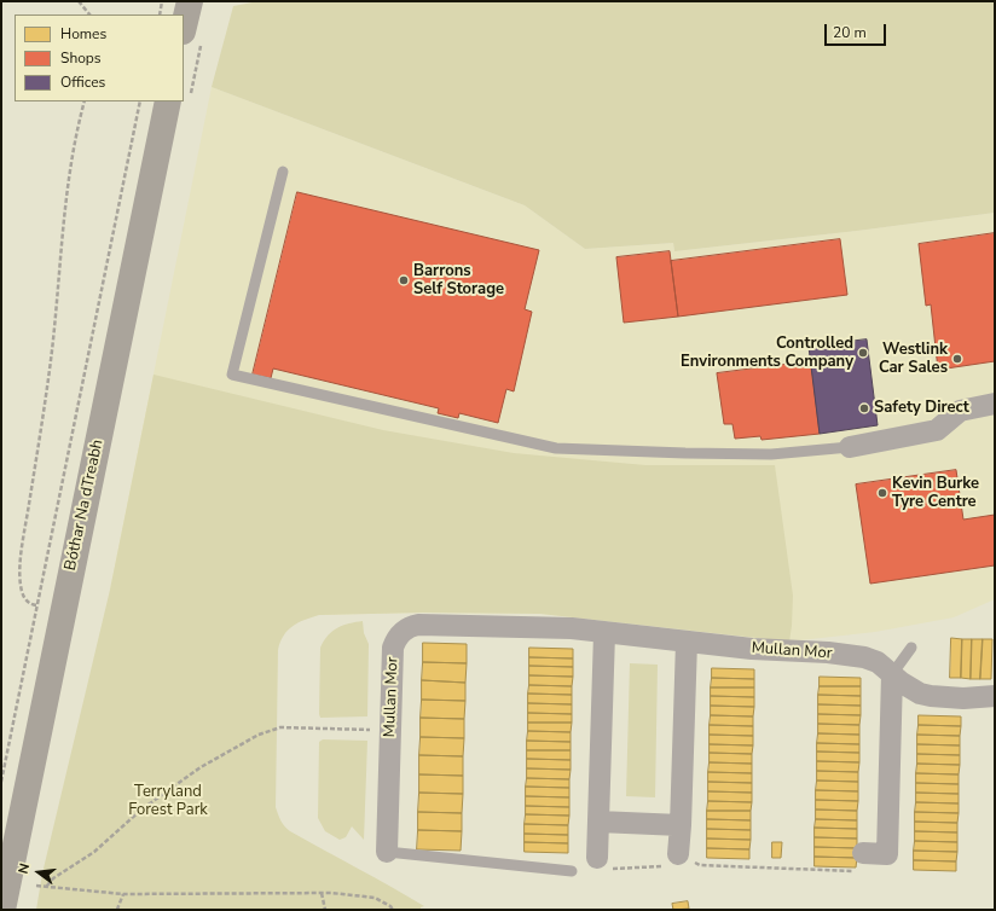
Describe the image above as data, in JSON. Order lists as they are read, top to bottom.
{
  "streets": {
    "highway": ["Bóthar Na dTreabh"],
    "street": ["Mullan Mor"]
  },
  "parks": ["Terryland Forest Park"],
  "places": [
    "Barrons Self Storage",
    "Controlled Environments Company",
    "Westlink Car Sales",
    "Safety Direct",
    "Kevin Burke Tyre Centre"
  ],
  "legend": ["Homes", "Shops", "Offices"],
  "scale_bar": "20 m",
  "north": "left"
}
